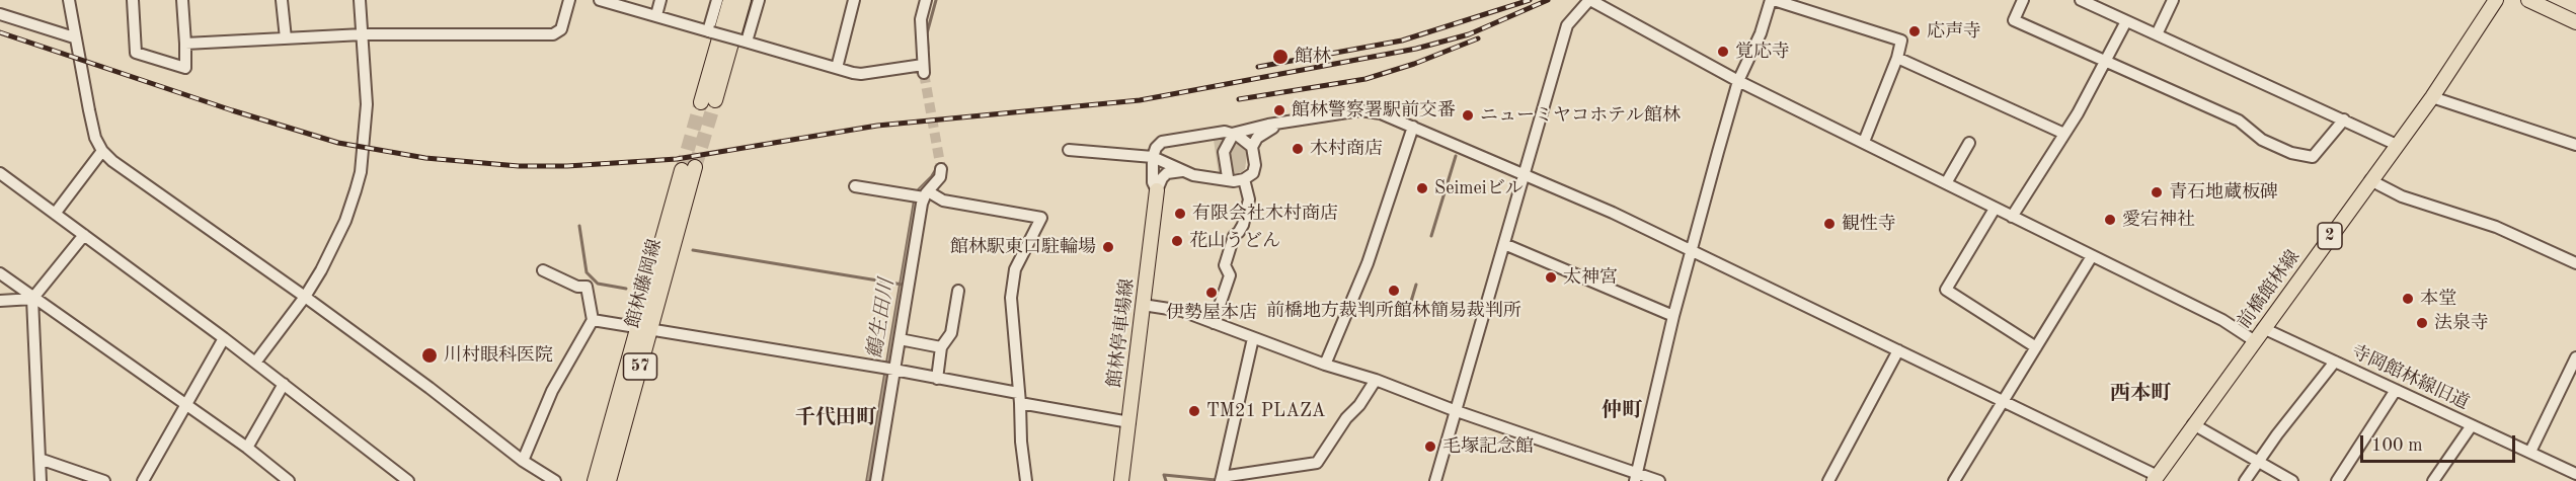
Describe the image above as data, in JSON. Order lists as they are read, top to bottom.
{
  "streets": {
    "main road": [
      "2",
      "館林藤岡線",
      "前橋館林線",
      "館林停車場線",
      "57"
    ],
    "street": ["寺岡館林線旧道"]
  },
  "crossings": [
    ["前橋館林線", "寺岡館林線旧道"]
  ],
  "districts": ["西本町", "仲町", "千代田町"],
  "water": ["鶴生田川"],
  "places": [
    "応声寺",
    "覚応寺",
    "館林",
    "館林警察署駅前交番",
    "ニューミヤコホテル館林",
    "木村商店",
    "Seimeiビル",
    "青石地蔵板碑",
    "有限会社木村商店",
    "愛宕神社",
    "観性寺",
    "花山うどん",
    "館林駅東口駐輪場",
    "太神宮",
    "前橋地方裁判所館林簡易裁判所",
    "伊勢屋本店",
    "本堂",
    "法泉寺",
    "川村眼科医院",
    "TM21 PLAZA",
    "毛塚記念館"
  ],
  "scale_bar": "100 m"
}
